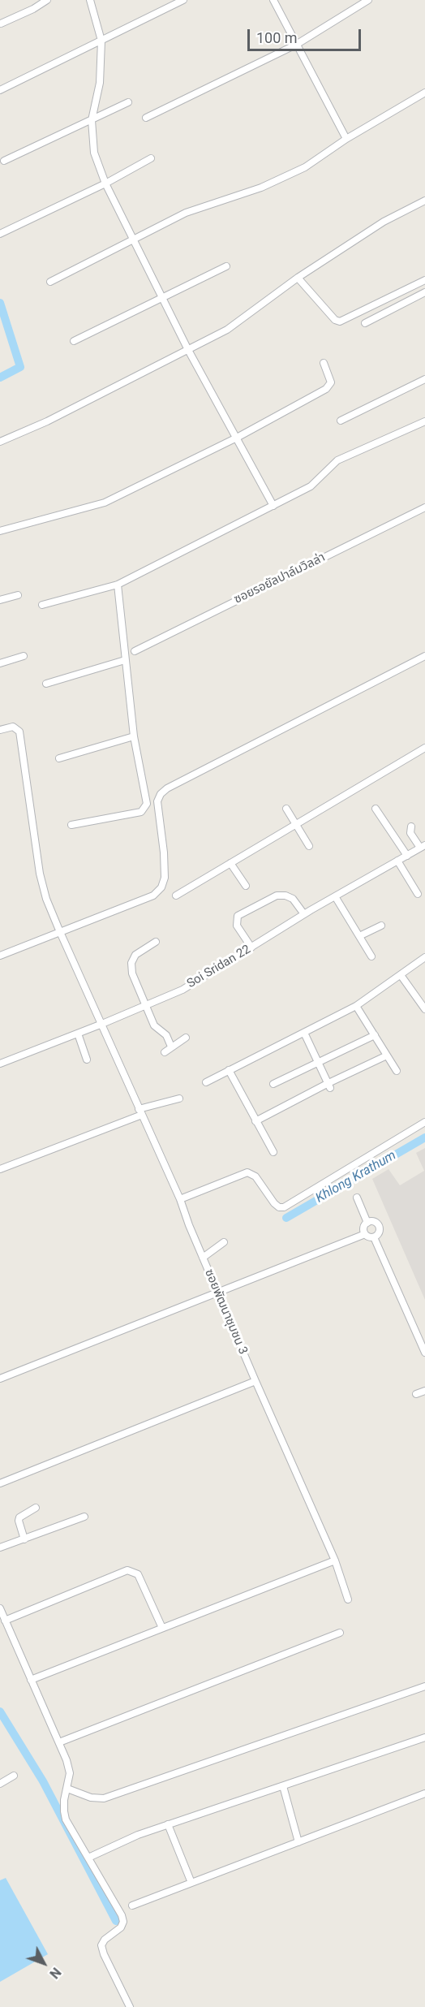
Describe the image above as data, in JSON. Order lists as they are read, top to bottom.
{
  "streets": {
    "street": ["ซอยรอยัลปาล์มวิลล่า", "Soi Sridan 22", "ซอยพัฒนาชุมชน 3"]
  },
  "crossings": [
    ["Soi Sridan 22", "ซอยพัฒนาชุมชน 3"]
  ],
  "water": ["Khlong Krathum"],
  "scale_bar": "100 m",
  "north": "bottom right"
}
